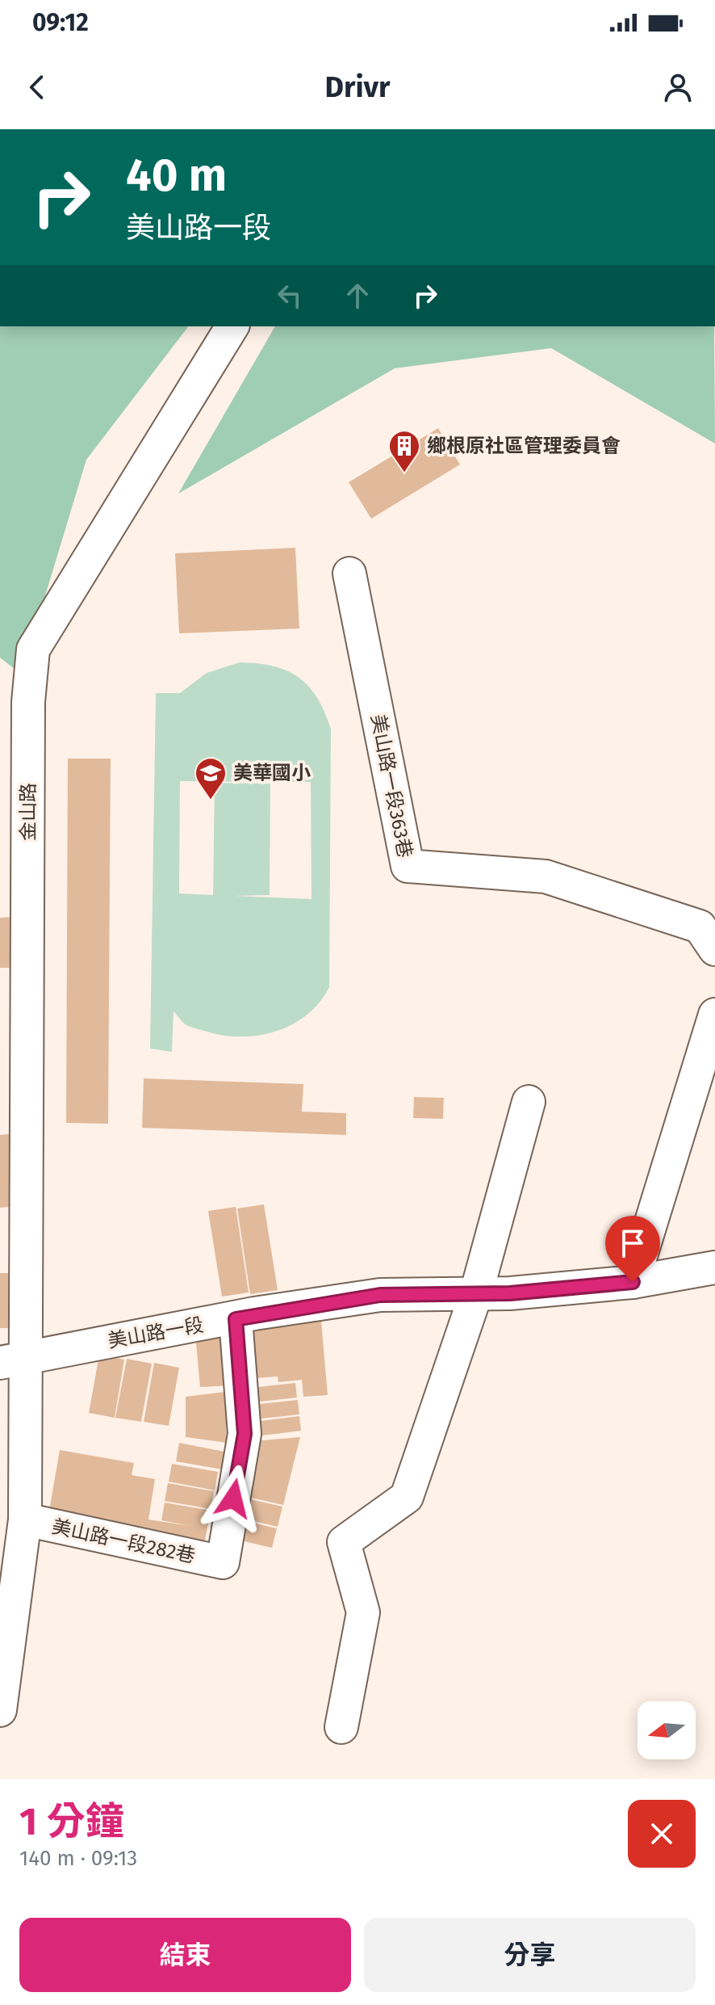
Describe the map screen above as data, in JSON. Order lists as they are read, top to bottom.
{
  "streets": {
    "street": [
      "美山路一段363巷",
      "金山路",
      "美山路一段",
      "美山路一段282巷"
    ]
  },
  "crossings": [
    ["金山路", "美山路一段"],
    ["美山路一段", "美山路一段282巷"]
  ],
  "places": {
    "building": ["鄉根原社區管理委員會"],
    "school or university": ["美華國小"]
  },
  "north": "left",
  "page": {
    "status": "09:12",
    "header": "Drivr",
    "turn": ["40 m", "美山路一段"],
    "heading": ["1 分鐘", "140 m · 09:13"],
    "buttons": ["結束", "分享"]
  }
}
